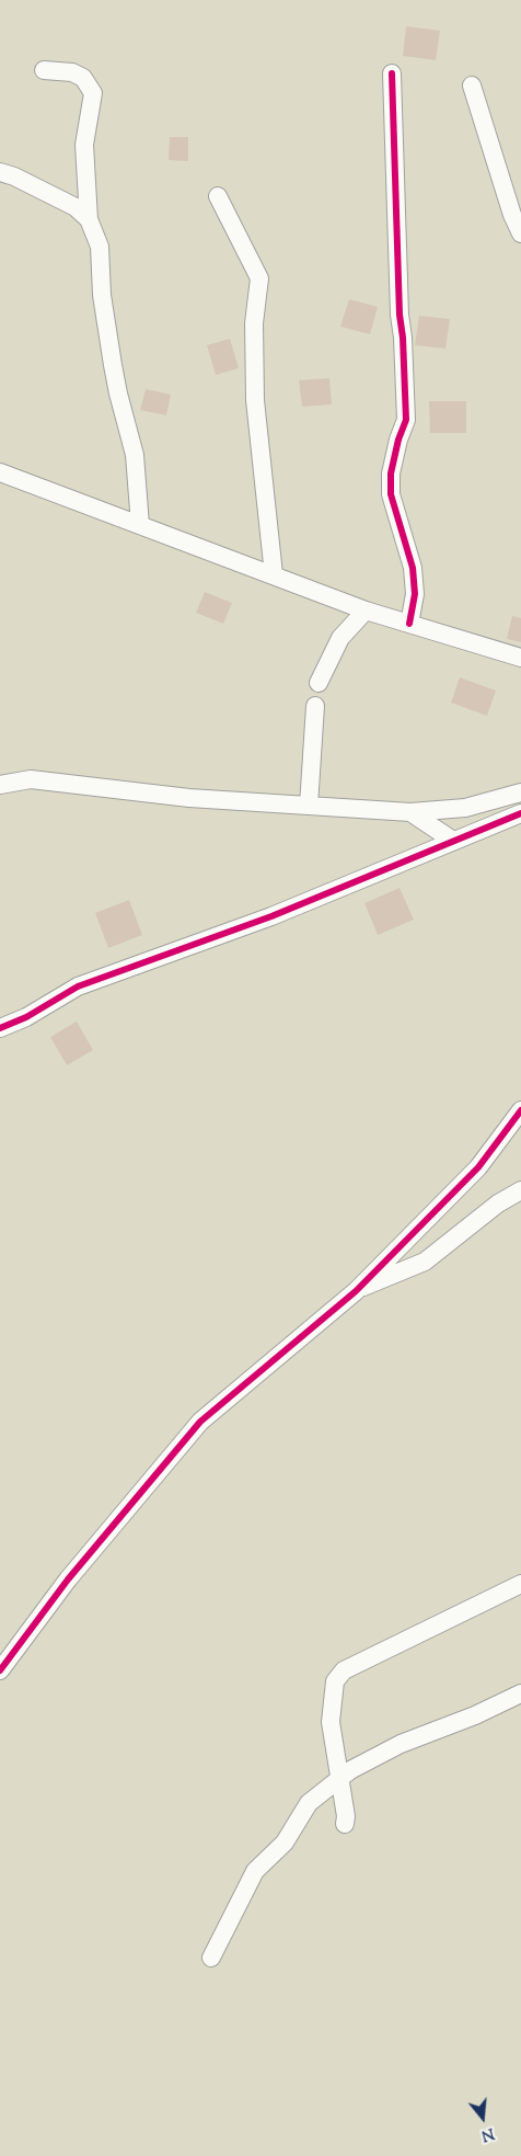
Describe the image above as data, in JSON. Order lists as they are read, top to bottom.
{
  "north": "bottom"
}
